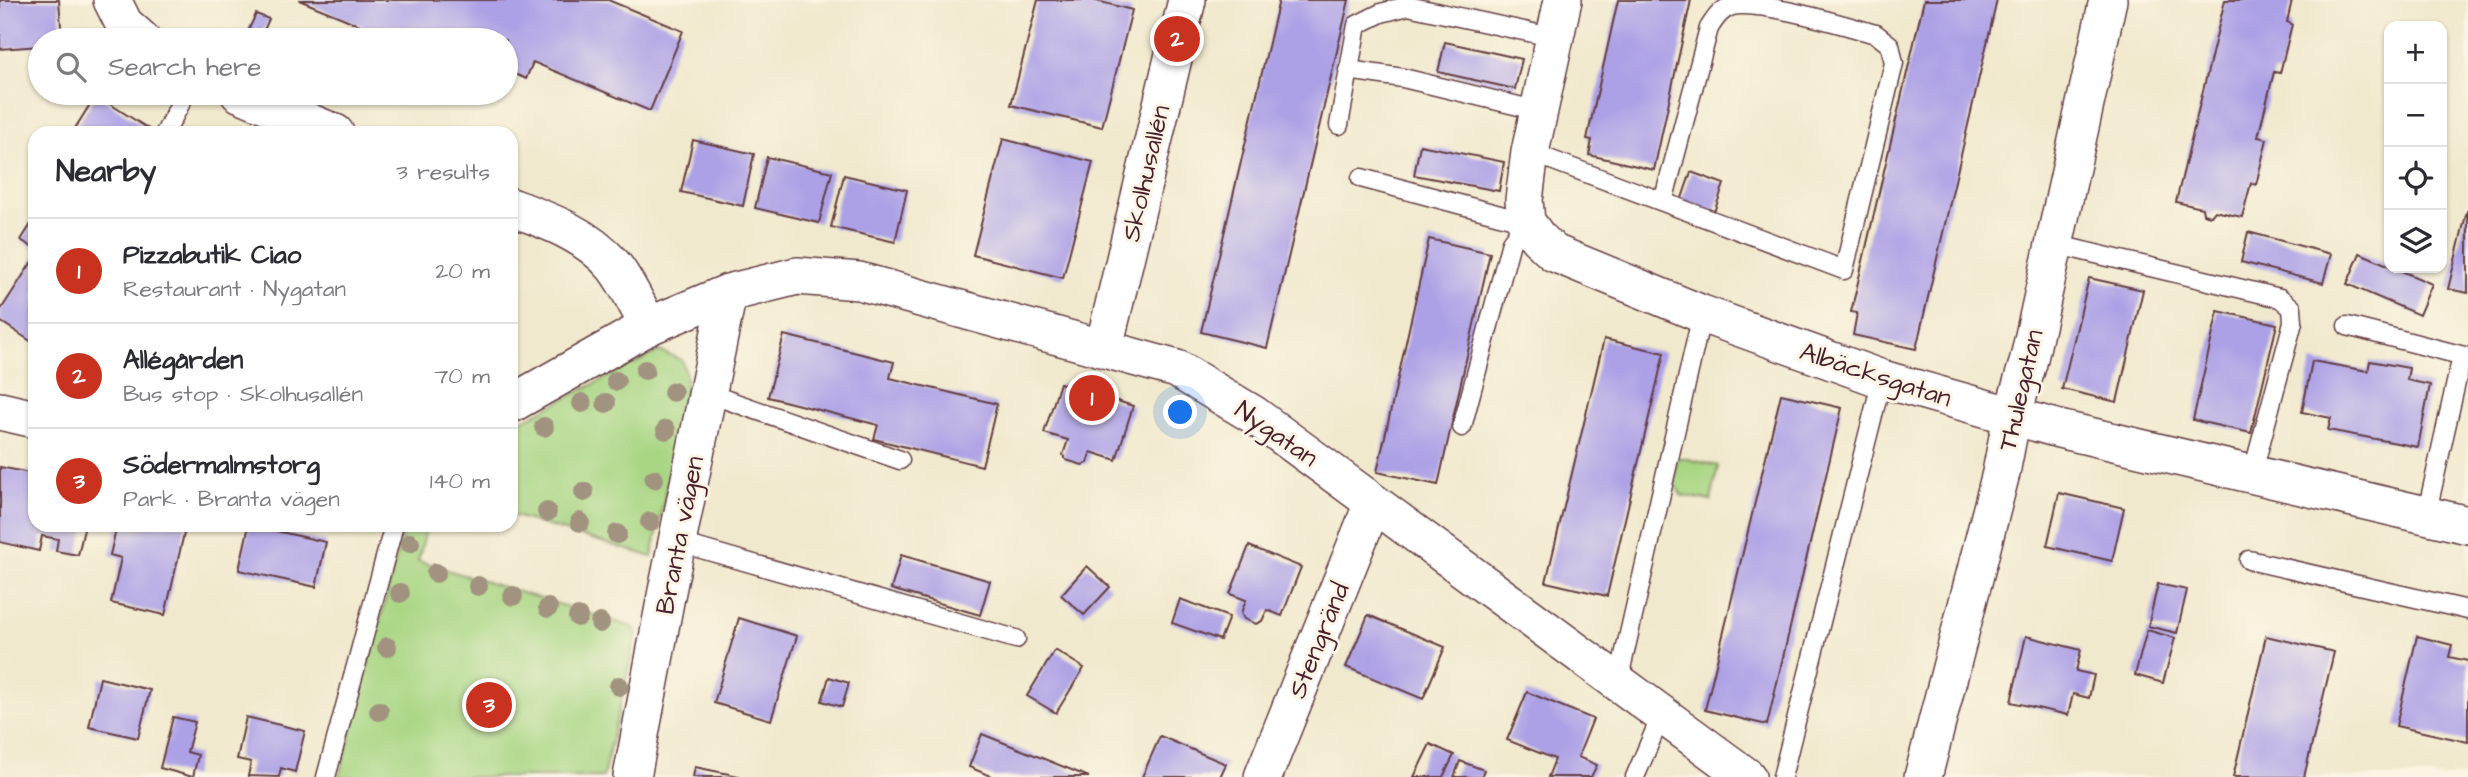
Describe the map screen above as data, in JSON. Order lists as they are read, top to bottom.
{
  "streets": {
    "street": [
      "Skolhusallén",
      "Albäcksgatan",
      "Thulegatan",
      "Nygatan",
      "Branta vägen",
      "Stengränd"
    ]
  },
  "crossings": [
    ["Skolhusallén", "Nygatan"],
    ["Albäcksgatan", "Thulegatan"],
    ["Nygatan", "Branta vägen"],
    ["Nygatan", "Stengränd"]
  ],
  "page": {
    "pins": ["2", "1", "3"],
    "map_buttons": ["+", "−"],
    "search": "Search here",
    "heading": ["Nearby", "3 results"],
    "list": [
      {
        "mark": "1",
        "name": "Pizzabutik Ciao",
        "note": "Restaurant · Nygatan",
        "value": "20 m"
      },
      {
        "mark": "2",
        "name": "Allégården",
        "note": "Bus stop · Skolhusallén",
        "value": "70 m"
      },
      {
        "mark": "3",
        "name": "Södermalmstorg",
        "note": "Park · Branta vägen",
        "value": "140 m"
      }
    ]
  }
}
